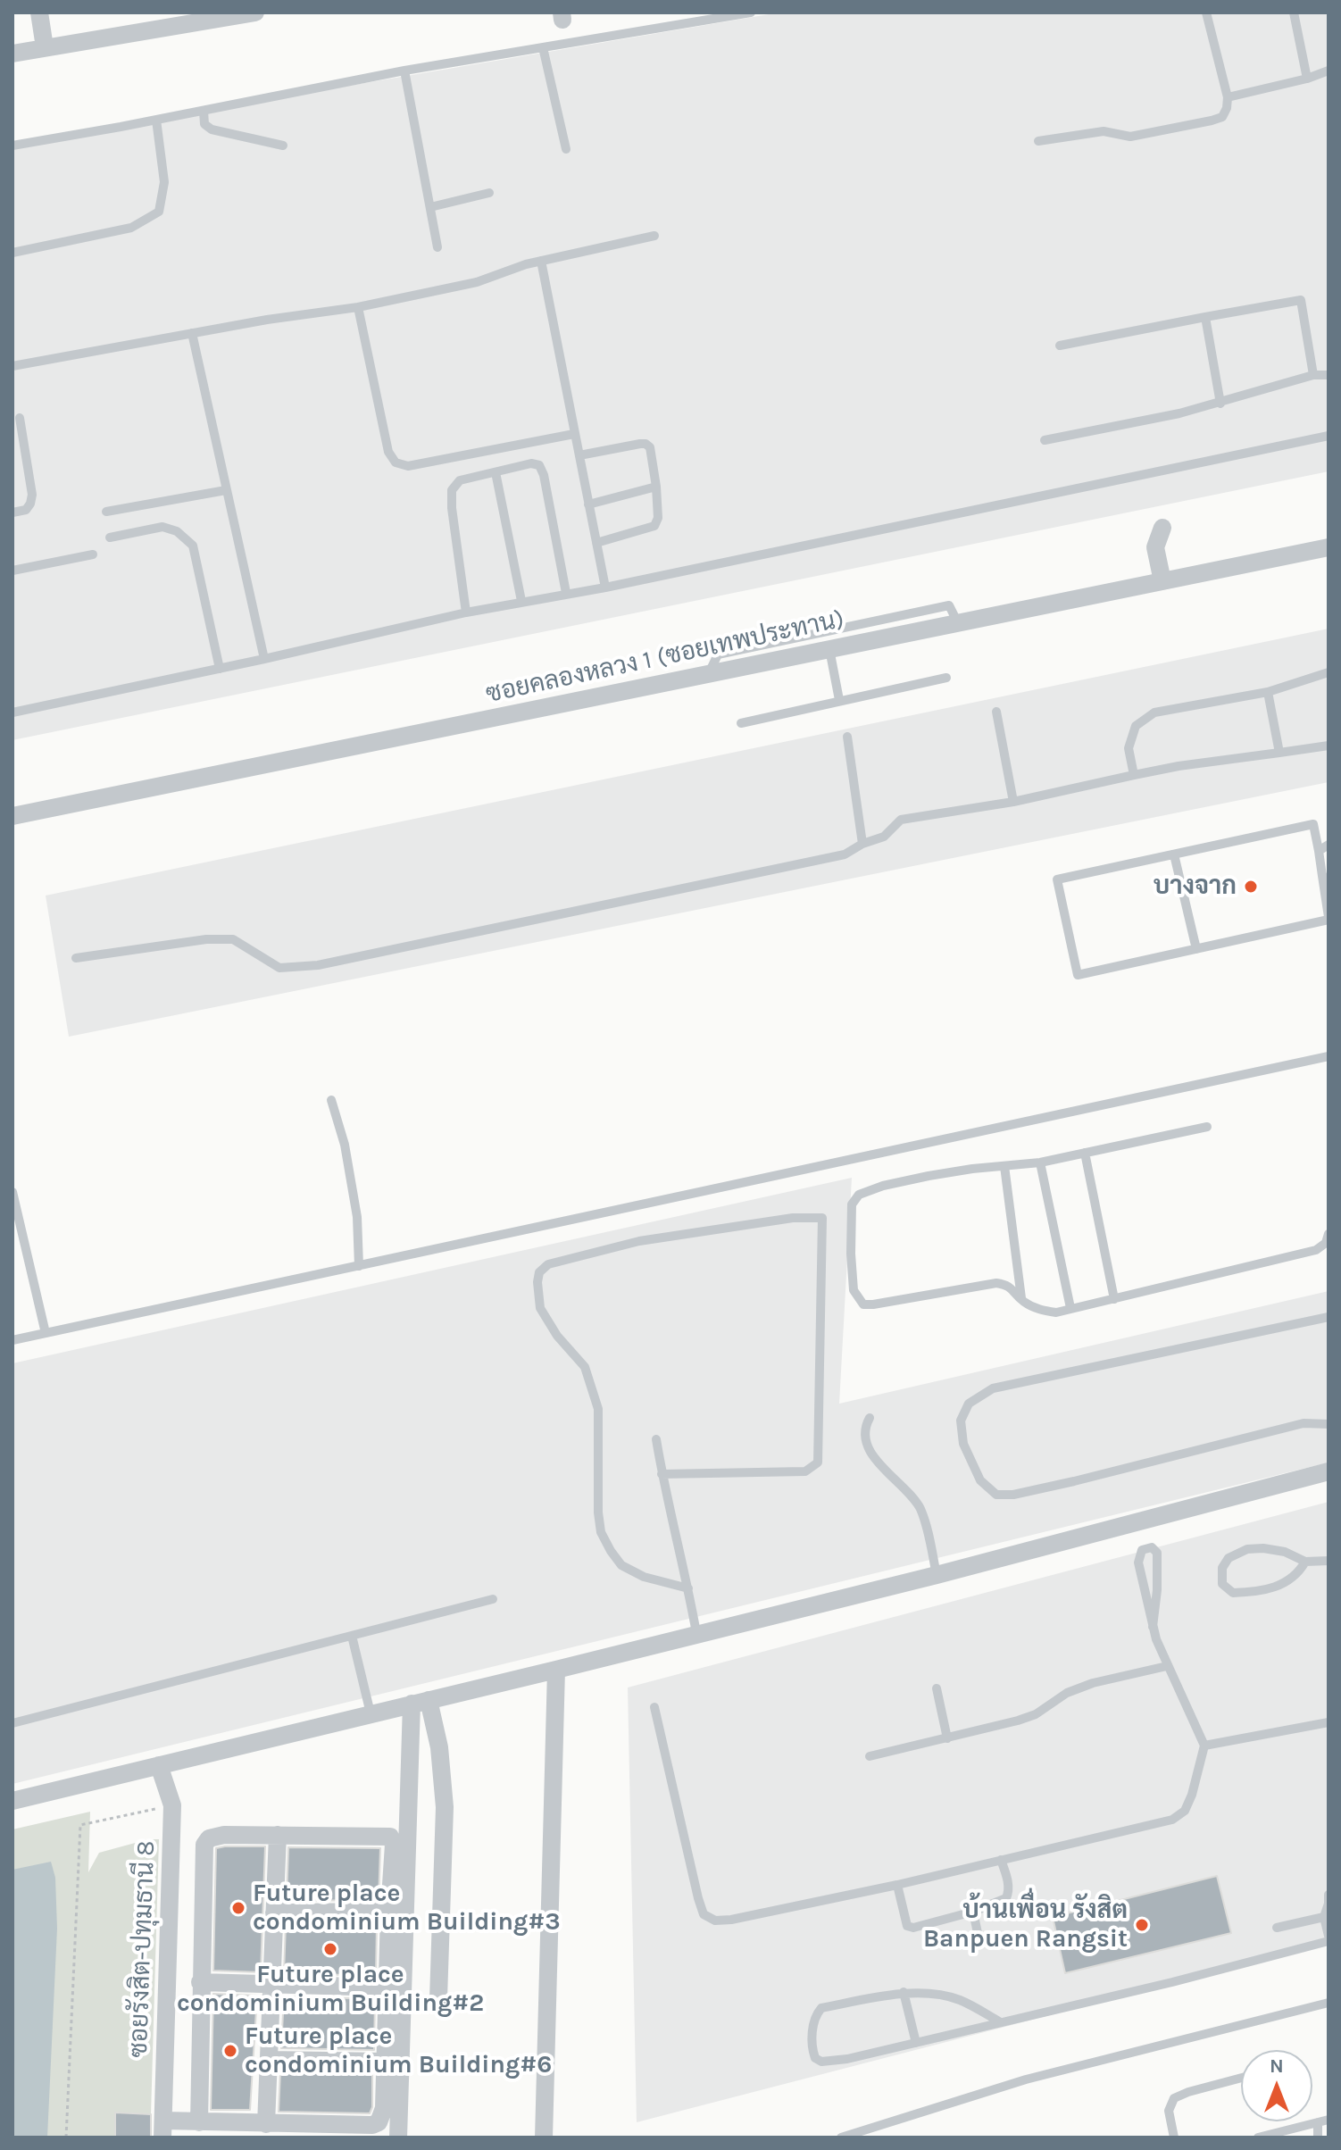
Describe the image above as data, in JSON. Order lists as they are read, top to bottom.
{
  "streets": {
    "street": ["ซอยคลองหลวง 1 (ซอยเทพประทาน)", "ซอยรังสิต-ปทุมธานี 8"]
  },
  "places": [
    "บางจาก",
    "Future place condominium Building#3",
    "บ้านเพื่อน รังสิต Banpuen Rangsit",
    "Future place condominium Building#2",
    "Future place condominium Building#6"
  ],
  "north": "top"
}
